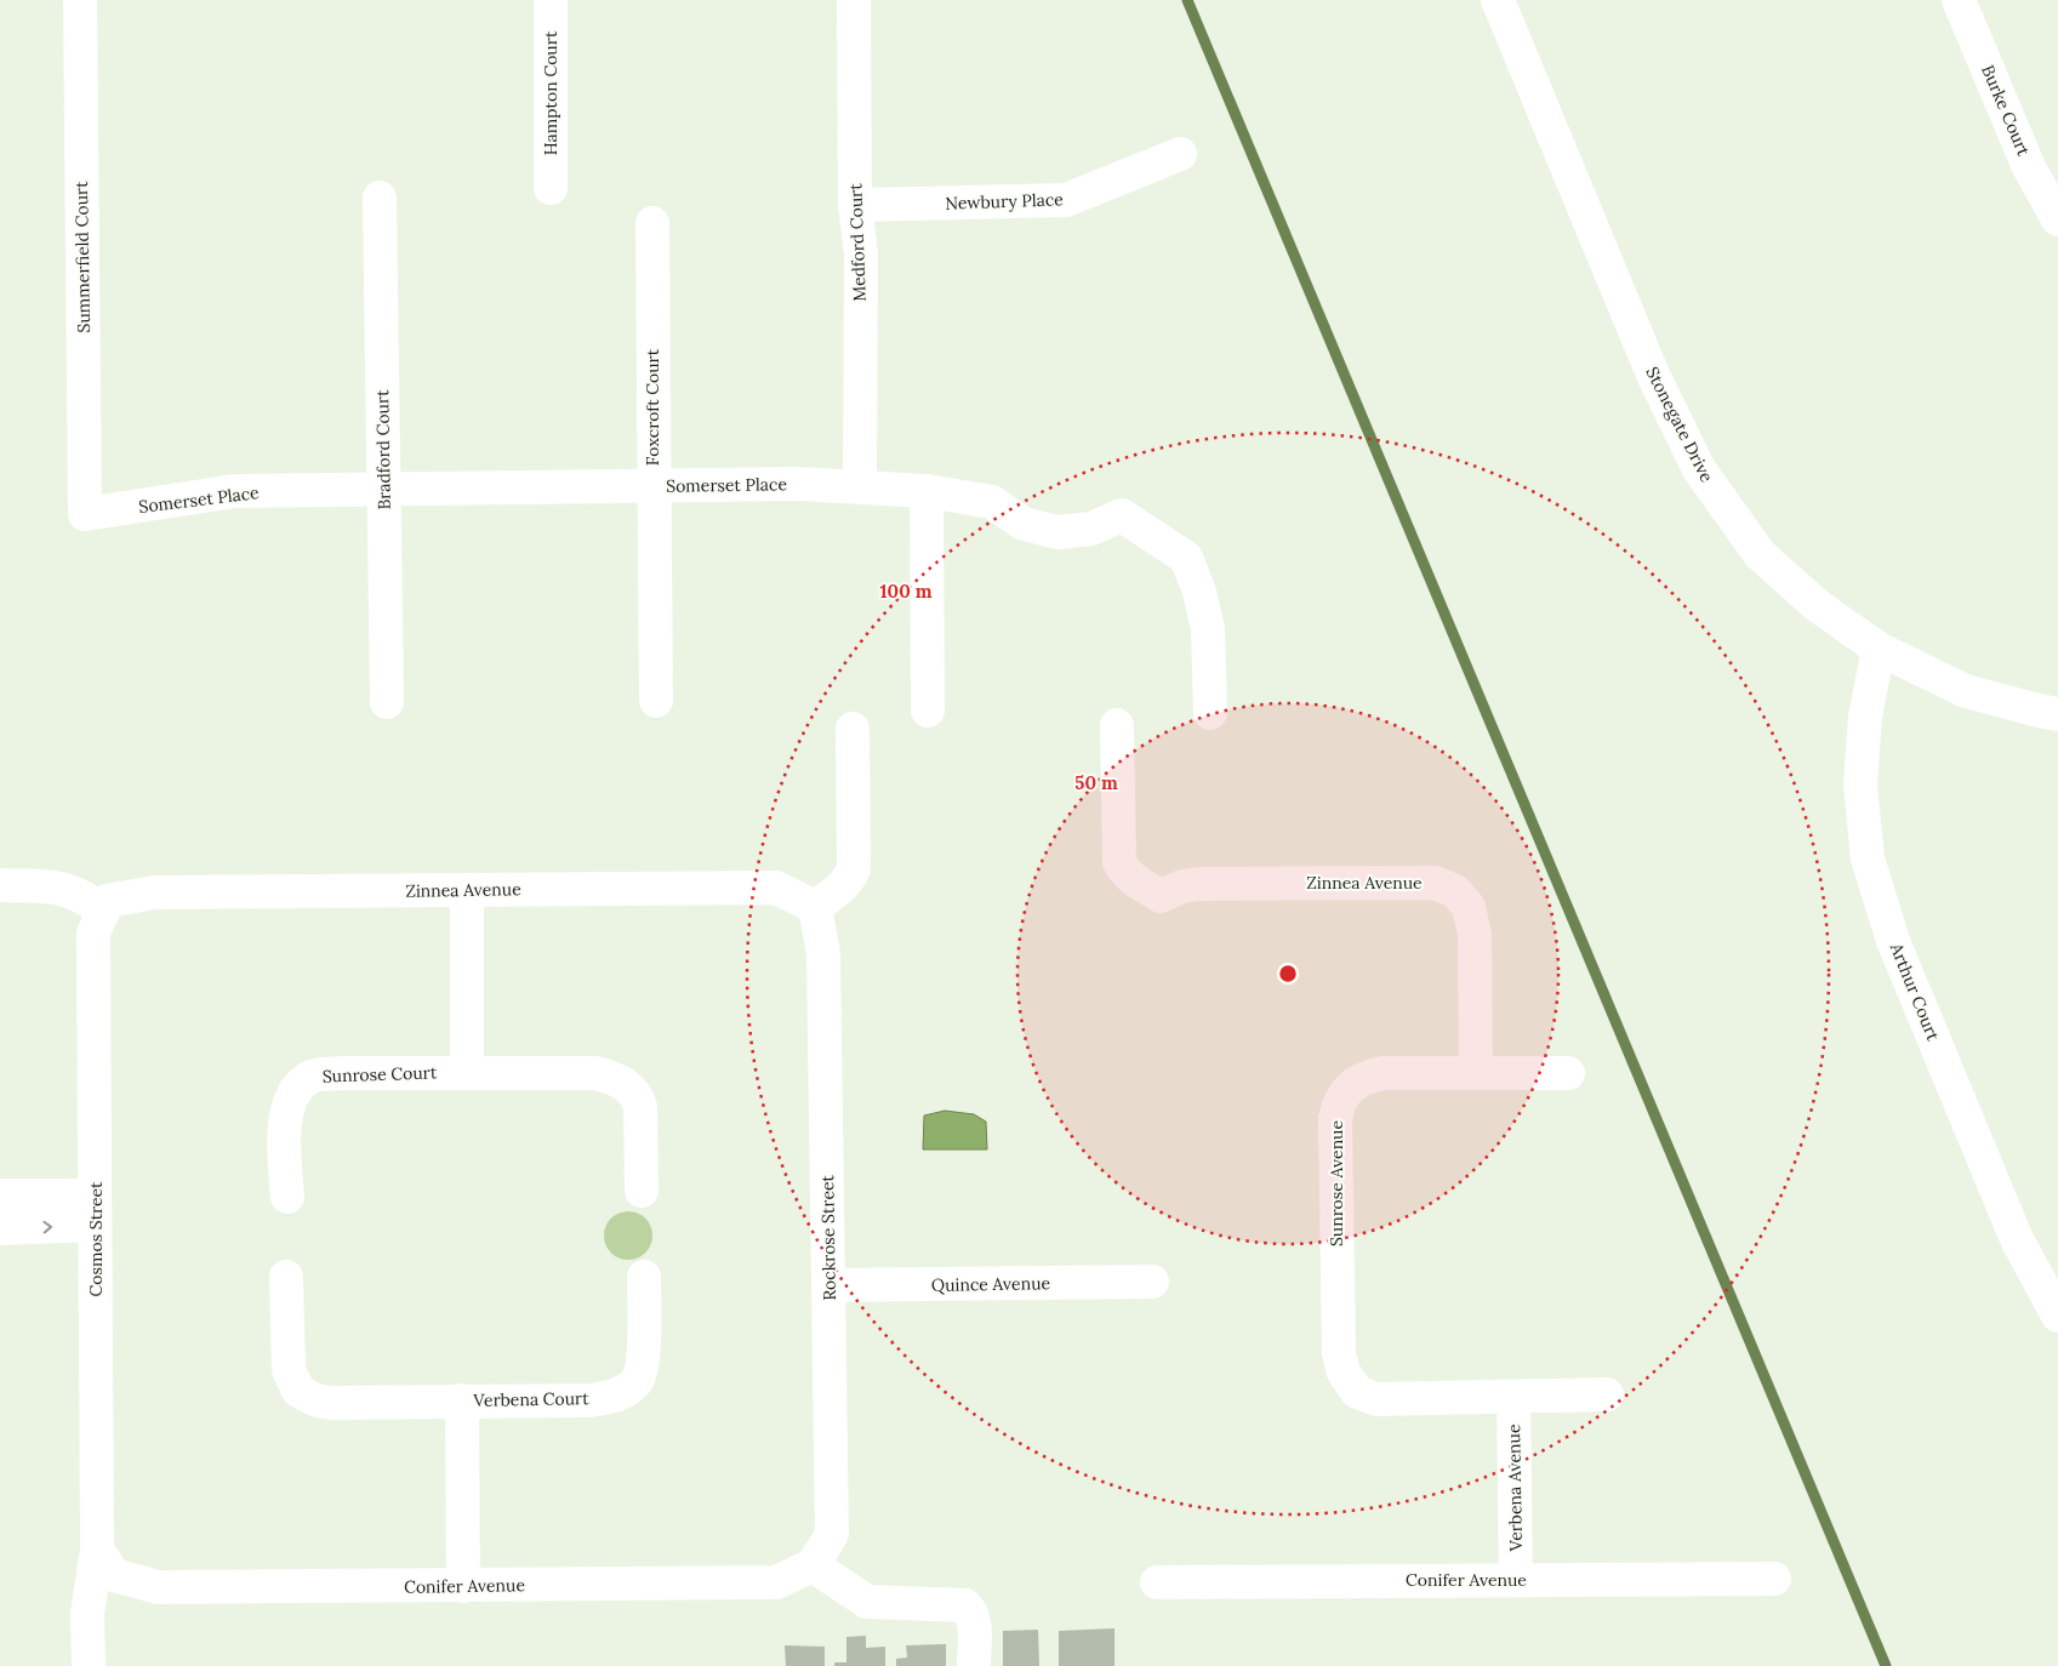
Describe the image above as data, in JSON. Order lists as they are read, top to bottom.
{
  "streets": {
    "street": [
      "Hampton Court",
      "Burke Court",
      "Newbury Place",
      "Medford Court",
      "Summerfield Court",
      "Foxcroft Court",
      "Stonegate Drive",
      "Bradford Court",
      "Somerset Place",
      "Zinnea Avenue",
      "Arthur Court",
      "Sunrose Court",
      "Sunrose Avenue",
      "Rockrose Street",
      "Cosmos Street",
      "Quince Avenue",
      "Verbena Court",
      "Verbena Avenue",
      "Conifer Avenue"
    ]
  },
  "crossings": [
    ["Newbury Place", "Medford Court"],
    ["Medford Court", "Somerset Place"],
    ["Summerfield Court", "Somerset Place"],
    ["Foxcroft Court", "Somerset Place"],
    ["Stonegate Drive", "Arthur Court"],
    ["Bradford Court", "Somerset Place"],
    ["Zinnea Avenue", "Sunrose Avenue"],
    ["Zinnea Avenue", "Rockrose Street"],
    ["Zinnea Avenue", "Cosmos Street"],
    ["Sunrose Avenue", "Verbena Avenue"],
    ["Rockrose Street", "Quince Avenue"],
    ["Rockrose Street", "Conifer Avenue"],
    ["Cosmos Street", "Conifer Avenue"],
    ["Verbena Court", "Conifer Avenue"],
    ["Verbena Avenue", "Conifer Avenue"]
  ],
  "rings": ["100 m", "50 m"]
}
